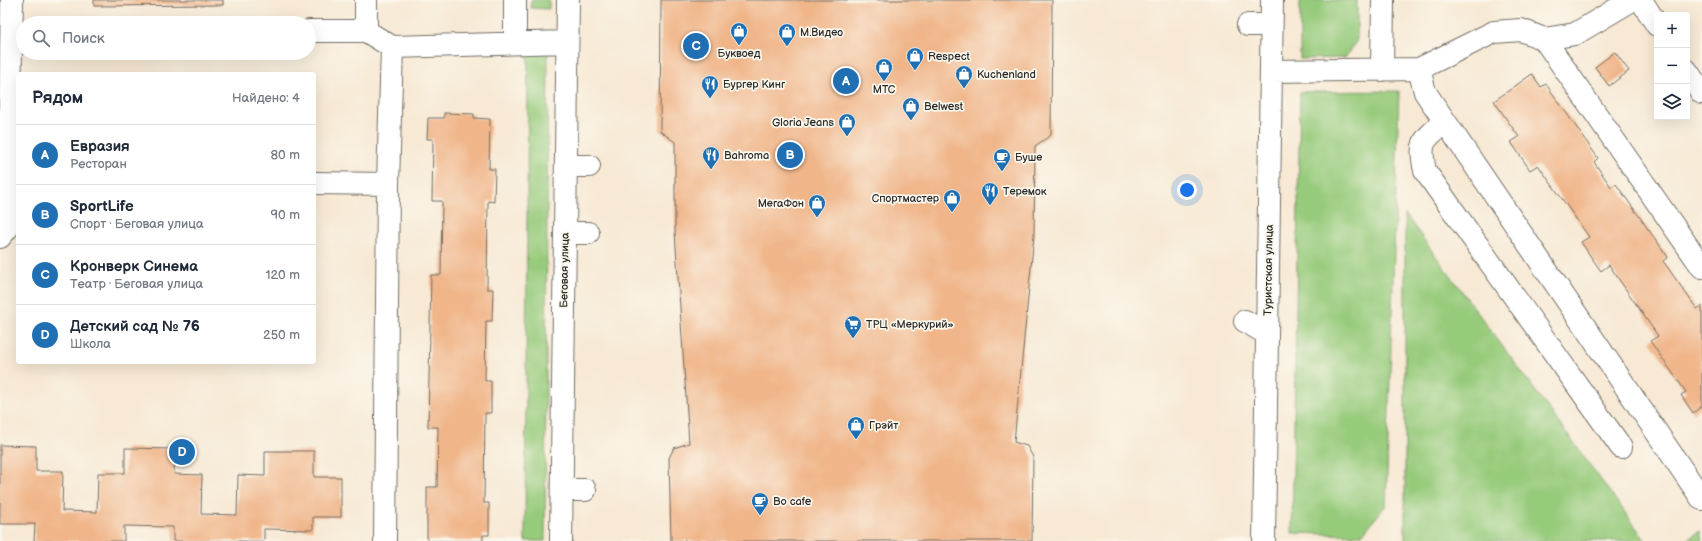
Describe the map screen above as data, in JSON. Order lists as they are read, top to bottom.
{
  "streets": {
    "street": ["Беговая улица", "Туристская улица"]
  },
  "places": {
    "shop": [
      "Буквоед",
      "М.Видео",
      "Respect",
      "МТС",
      "Kuchenland",
      "Belwest",
      "Gloria Jeans",
      "Спортмастер",
      "МегаФон",
      "Грэйт"
    ],
    "restaurant": ["Бургер Кинг", "Bahroma", "Теремок"],
    "cafe": ["Буше", "Bo cafe"],
    "supermarket": ["ТРЦ «Меркурий»"]
  },
  "page": {
    "map_buttons": ["+", "−"],
    "search": "Поиск",
    "pins": [
      "C",
      "A",
      "B",
      "D"
    ],
    "heading": ["Рядом", "Найдено: 4"],
    "list": [
      {
        "mark": "A",
        "name": "Евразия",
        "note": "Ресторан",
        "value": "80 m"
      },
      {
        "mark": "B",
        "name": "SportLife",
        "note": "Спорт · Беговая улица",
        "value": "90 m"
      },
      {
        "mark": "C",
        "name": "Кронверк Синема",
        "note": "Театр · Беговая улица",
        "value": "120 m"
      },
      {
        "mark": "D",
        "name": "Детский сад № 76",
        "note": "Школа",
        "value": "250 m"
      }
    ]
  }
}
